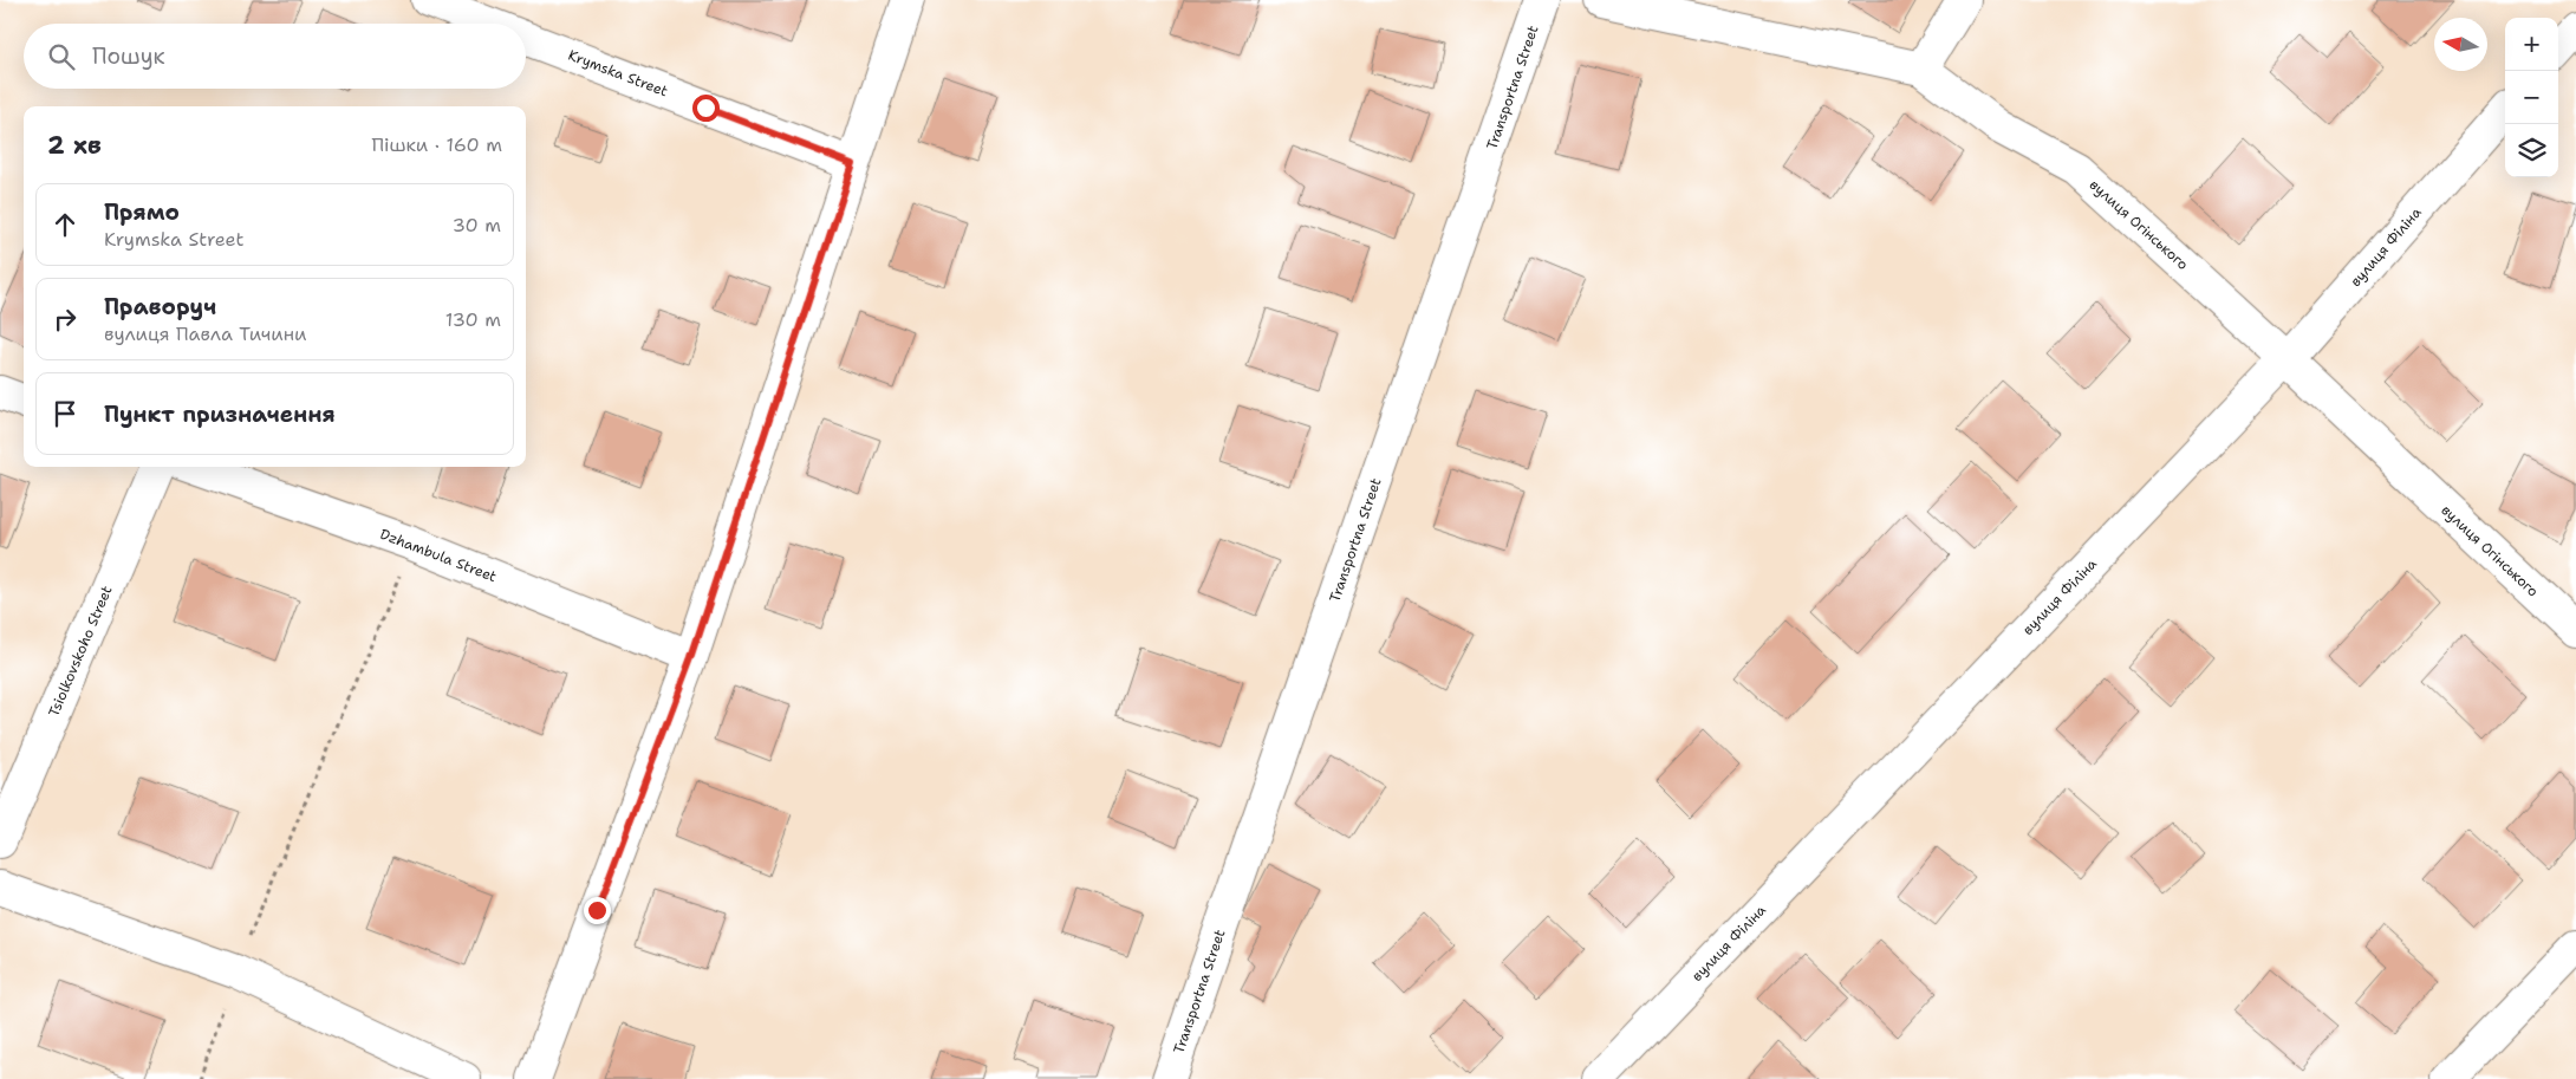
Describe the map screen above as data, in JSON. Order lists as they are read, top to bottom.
{
  "streets": {
    "street": [
      "Krymska Street",
      "Transportna Street",
      "вулиця Огінського",
      "вулиця Філіна",
      "Dzhambula Street",
      "Tsiolkovskoho Street"
    ]
  },
  "crossings": [
    ["вулиця Огінського", "вулиця Філіна"]
  ],
  "north": "left",
  "page": {
    "map_buttons": ["+", "−"],
    "search": "Пошук",
    "heading": ["2 хв", "Пішки · 160 m"],
    "list": [
      ["Прямо", "Krymska Street", "30 m"],
      ["Праворуч", "вулиця Павла Тичини", "130 m"],
      "Пункт призначення"
    ]
  }
}
